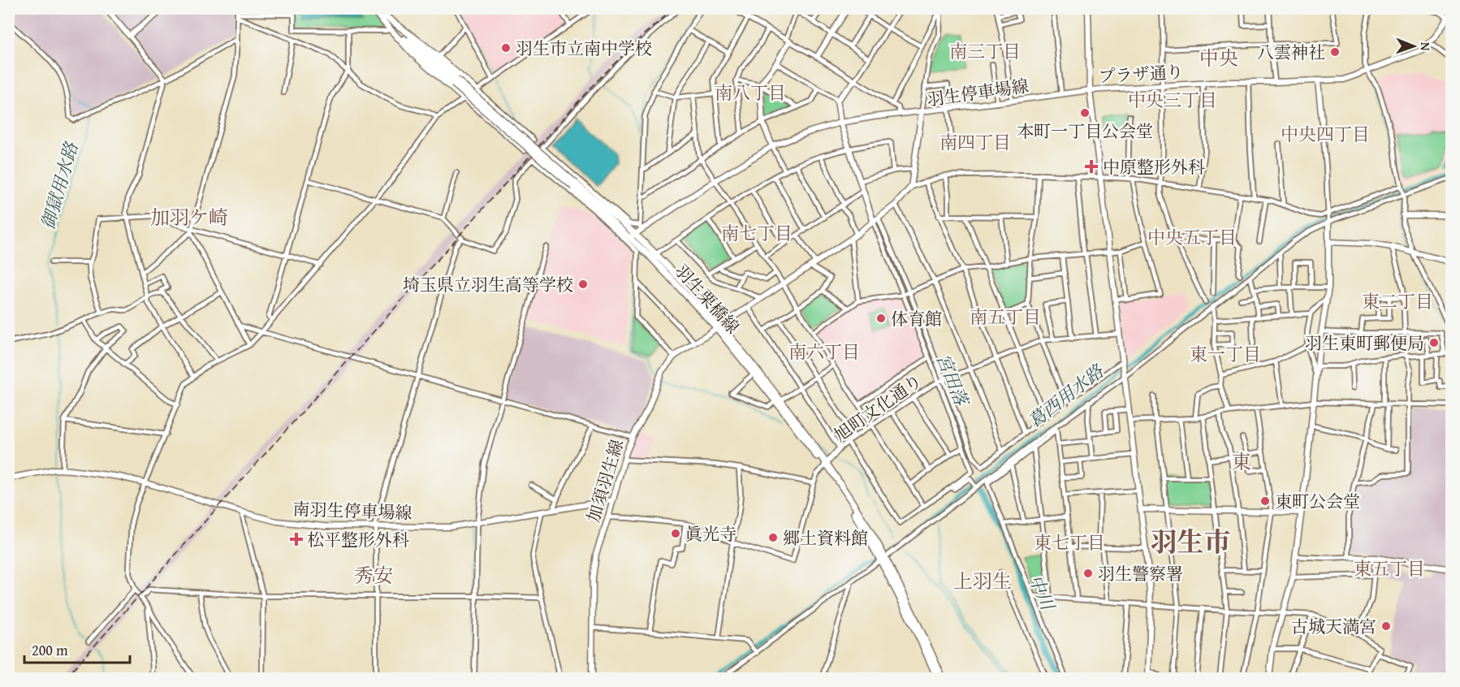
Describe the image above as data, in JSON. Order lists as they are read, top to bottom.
{
  "streets": {
    "main road": ["羽生栗橋線"],
    "street": [
      "プラザ通り",
      "羽生停車場線",
      "旭町文化通り",
      "加須羽生線",
      "南羽生停車場線"
    ]
  },
  "crossings": [
    ["プラザ通り", "羽生停車場線"],
    ["羽生栗橋線", "旭町文化通り"],
    ["羽生栗橋線", "加須羽生線"],
    ["加須羽生線", "南羽生停車場線"]
  ],
  "districts": [
    "南三丁目",
    "中央",
    "南八丁目",
    "中央三丁目",
    "中央四丁目",
    "南四丁目",
    "加羽ケ崎",
    "南七丁目",
    "中央五丁目",
    "東二丁目",
    "南五丁目",
    "南六丁目",
    "東一丁目",
    "東",
    "羽生市",
    "東七丁目",
    "東五丁目",
    "秀安",
    "上羽生"
  ],
  "water": [
    "御獄用水路",
    "宮田落",
    "葛西用水路",
    "中川"
  ],
  "places": {
    "other": [
      "羽生市立南中学校",
      "八雲神社",
      "本町一丁目公会堂",
      "埼玉県立羽生高等学校",
      "体育館",
      "羽生東町郵便局",
      "東町公会堂",
      "眞光寺",
      "郷土資料館",
      "羽生警察署",
      "古城天満宮"
    ],
    "health": ["中原整形外科", "松平整形外科"]
  },
  "scale_bar": "200 m",
  "north": "right"
}
